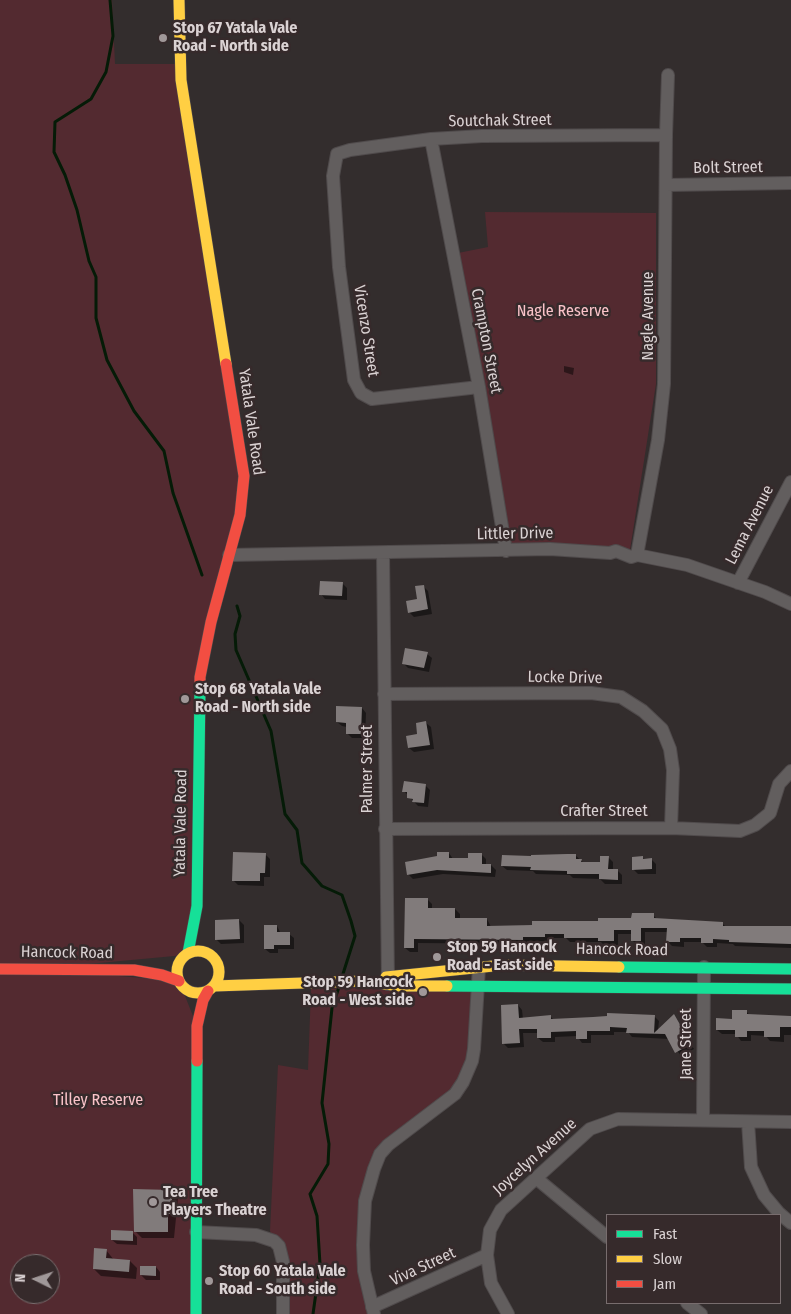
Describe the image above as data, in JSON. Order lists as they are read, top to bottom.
{
  "streets": {
    "main road": ["Yatala Vale Road", "Hancock Road"],
    "street": [
      "Soutchak Street",
      "Bolt Street",
      "Nagle Avenue",
      "Vicenzo Street",
      "Crampton Street",
      "Lema Avenue",
      "Littler Drive",
      "Locke Drive",
      "Palmer Street",
      "Crafter Street",
      "Jane Street",
      "Joycelyn Avenue",
      "Viva Street"
    ]
  },
  "crossings": [
    ["Soutchak Street", "Nagle Avenue"],
    ["Soutchak Street", "Vicenzo Street"],
    ["Soutchak Street", "Crampton Street"],
    ["Bolt Street", "Nagle Avenue"],
    ["Nagle Avenue", "Littler Drive"],
    ["Vicenzo Street", "Crampton Street"],
    ["Crampton Street", "Littler Drive"],
    ["Yatala Vale Road", "Littler Drive"],
    ["Yatala Vale Road", "Hancock Road"],
    ["Lema Avenue", "Littler Drive"],
    ["Littler Drive", "Palmer Street"],
    ["Locke Drive", "Palmer Street"],
    ["Locke Drive", "Crafter Street"],
    ["Palmer Street", "Crafter Street"],
    ["Palmer Street", "Hancock Road"],
    ["Hancock Road", "Jane Street"],
    ["Jane Street", "Joycelyn Avenue"],
    ["Joycelyn Avenue", "Viva Street"]
  ],
  "parks": ["Nagle Reserve", "Tilley Reserve"],
  "places": [
    "Stop 67 Yatala Vale Road - North side",
    "Stop 68 Yatala Vale Road - North side",
    "Stop 59 Hancock Road - East side",
    "Stop 59 Hancock Road - West side",
    "Tea Tree Players Theatre",
    "Stop 60 Yatala Vale Road - South side"
  ],
  "legend": ["Fast", "Slow", "Jam"],
  "north": "left"
}
